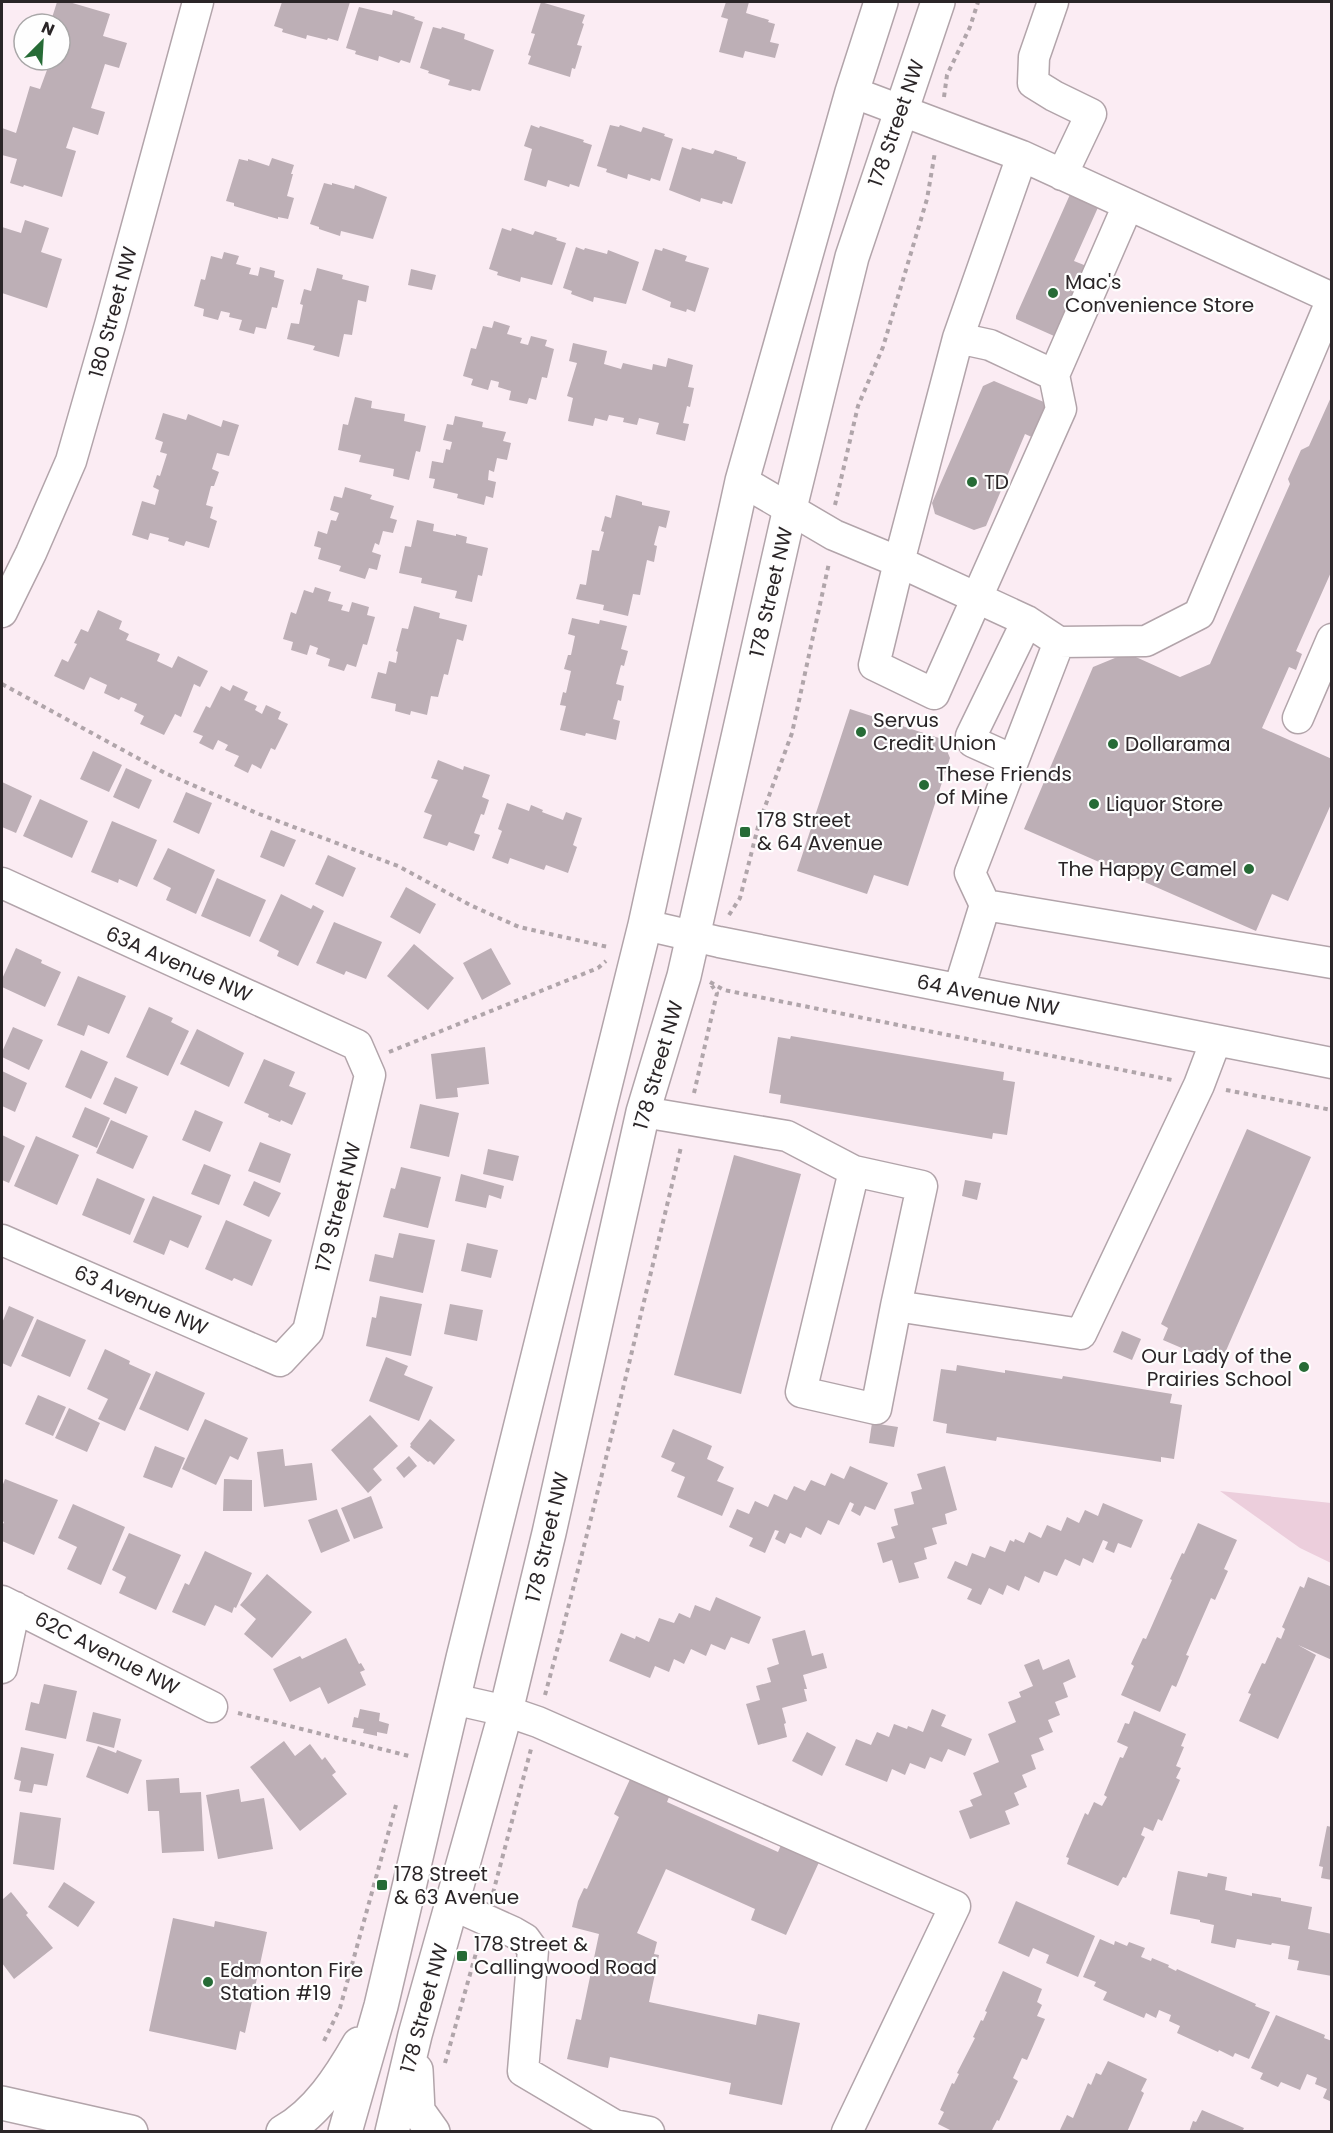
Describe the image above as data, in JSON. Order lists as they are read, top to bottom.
{
  "streets": {
    "main road": ["178 Street NW"],
    "street": [
      "180 Street NW",
      "63A Avenue NW",
      "64 Avenue NW",
      "179 Street NW",
      "63 Avenue NW",
      "62C Avenue NW"
    ]
  },
  "crossings": [
    ["178 Street NW", "64 Avenue NW"],
    ["63A Avenue NW", "179 Street NW"],
    ["179 Street NW", "63 Avenue NW"]
  ],
  "places": {
    "other": [
      "Mac's Convenience Store",
      "TD",
      "Servus Credit Union",
      "Dollarama",
      "These Friends of Mine",
      "Liquor Store",
      "The Happy Camel",
      "Our Lady of the Prairies School",
      "Edmonton Fire Station #19"
    ],
    "transit": ["178 Street & 64 Avenue", "178 Street & 63 Avenue", "178 Street & Callingwood Road"]
  },
  "north": "top right"
}
